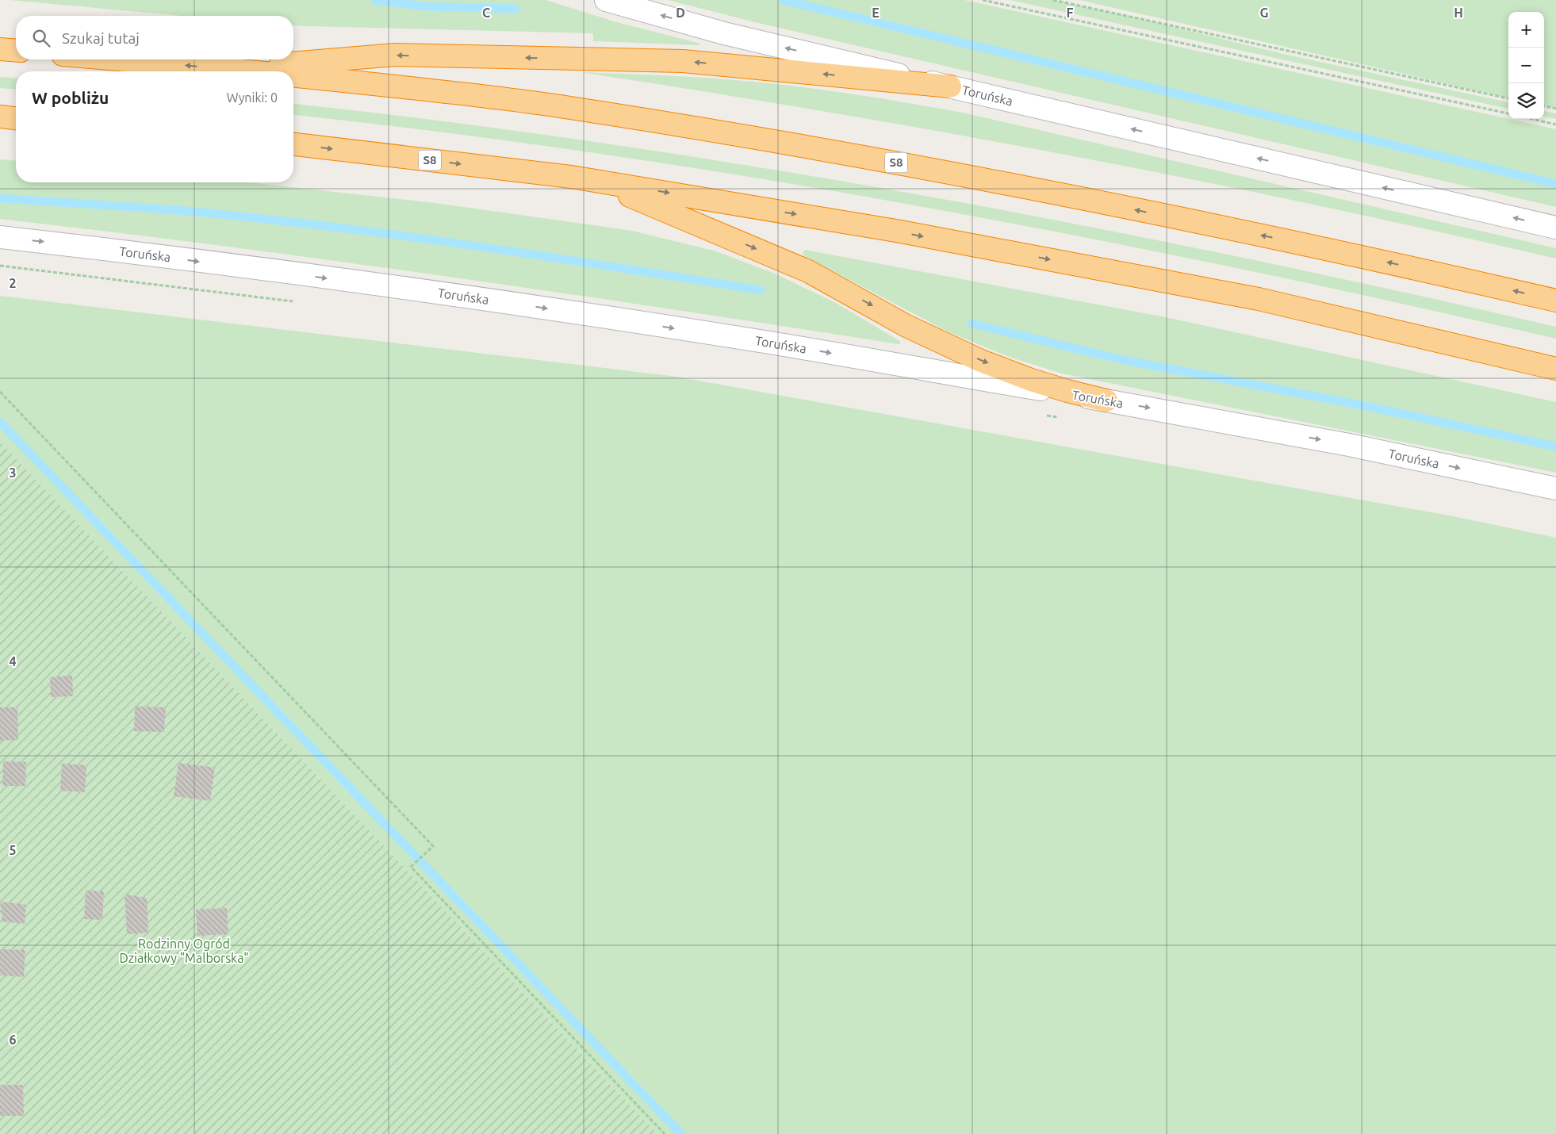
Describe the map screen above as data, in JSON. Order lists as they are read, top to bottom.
{
  "streets": {
    "highway": ["S8"],
    "street": ["Toruńska"]
  },
  "parks": ["Rodzinny Ogród Działkowy \"Malborska\""],
  "page": {
    "map_buttons": ["+", "−"],
    "search": "Szukaj tutaj",
    "heading": ["W pobliżu", "Wyniki: 0"]
  },
  "grid": {
    "columns": [
      "C",
      "D",
      "E",
      "F",
      "G",
      "H"
    ],
    "rows": [
      "2",
      "3",
      "4",
      "5",
      "6"
    ]
  }
}
